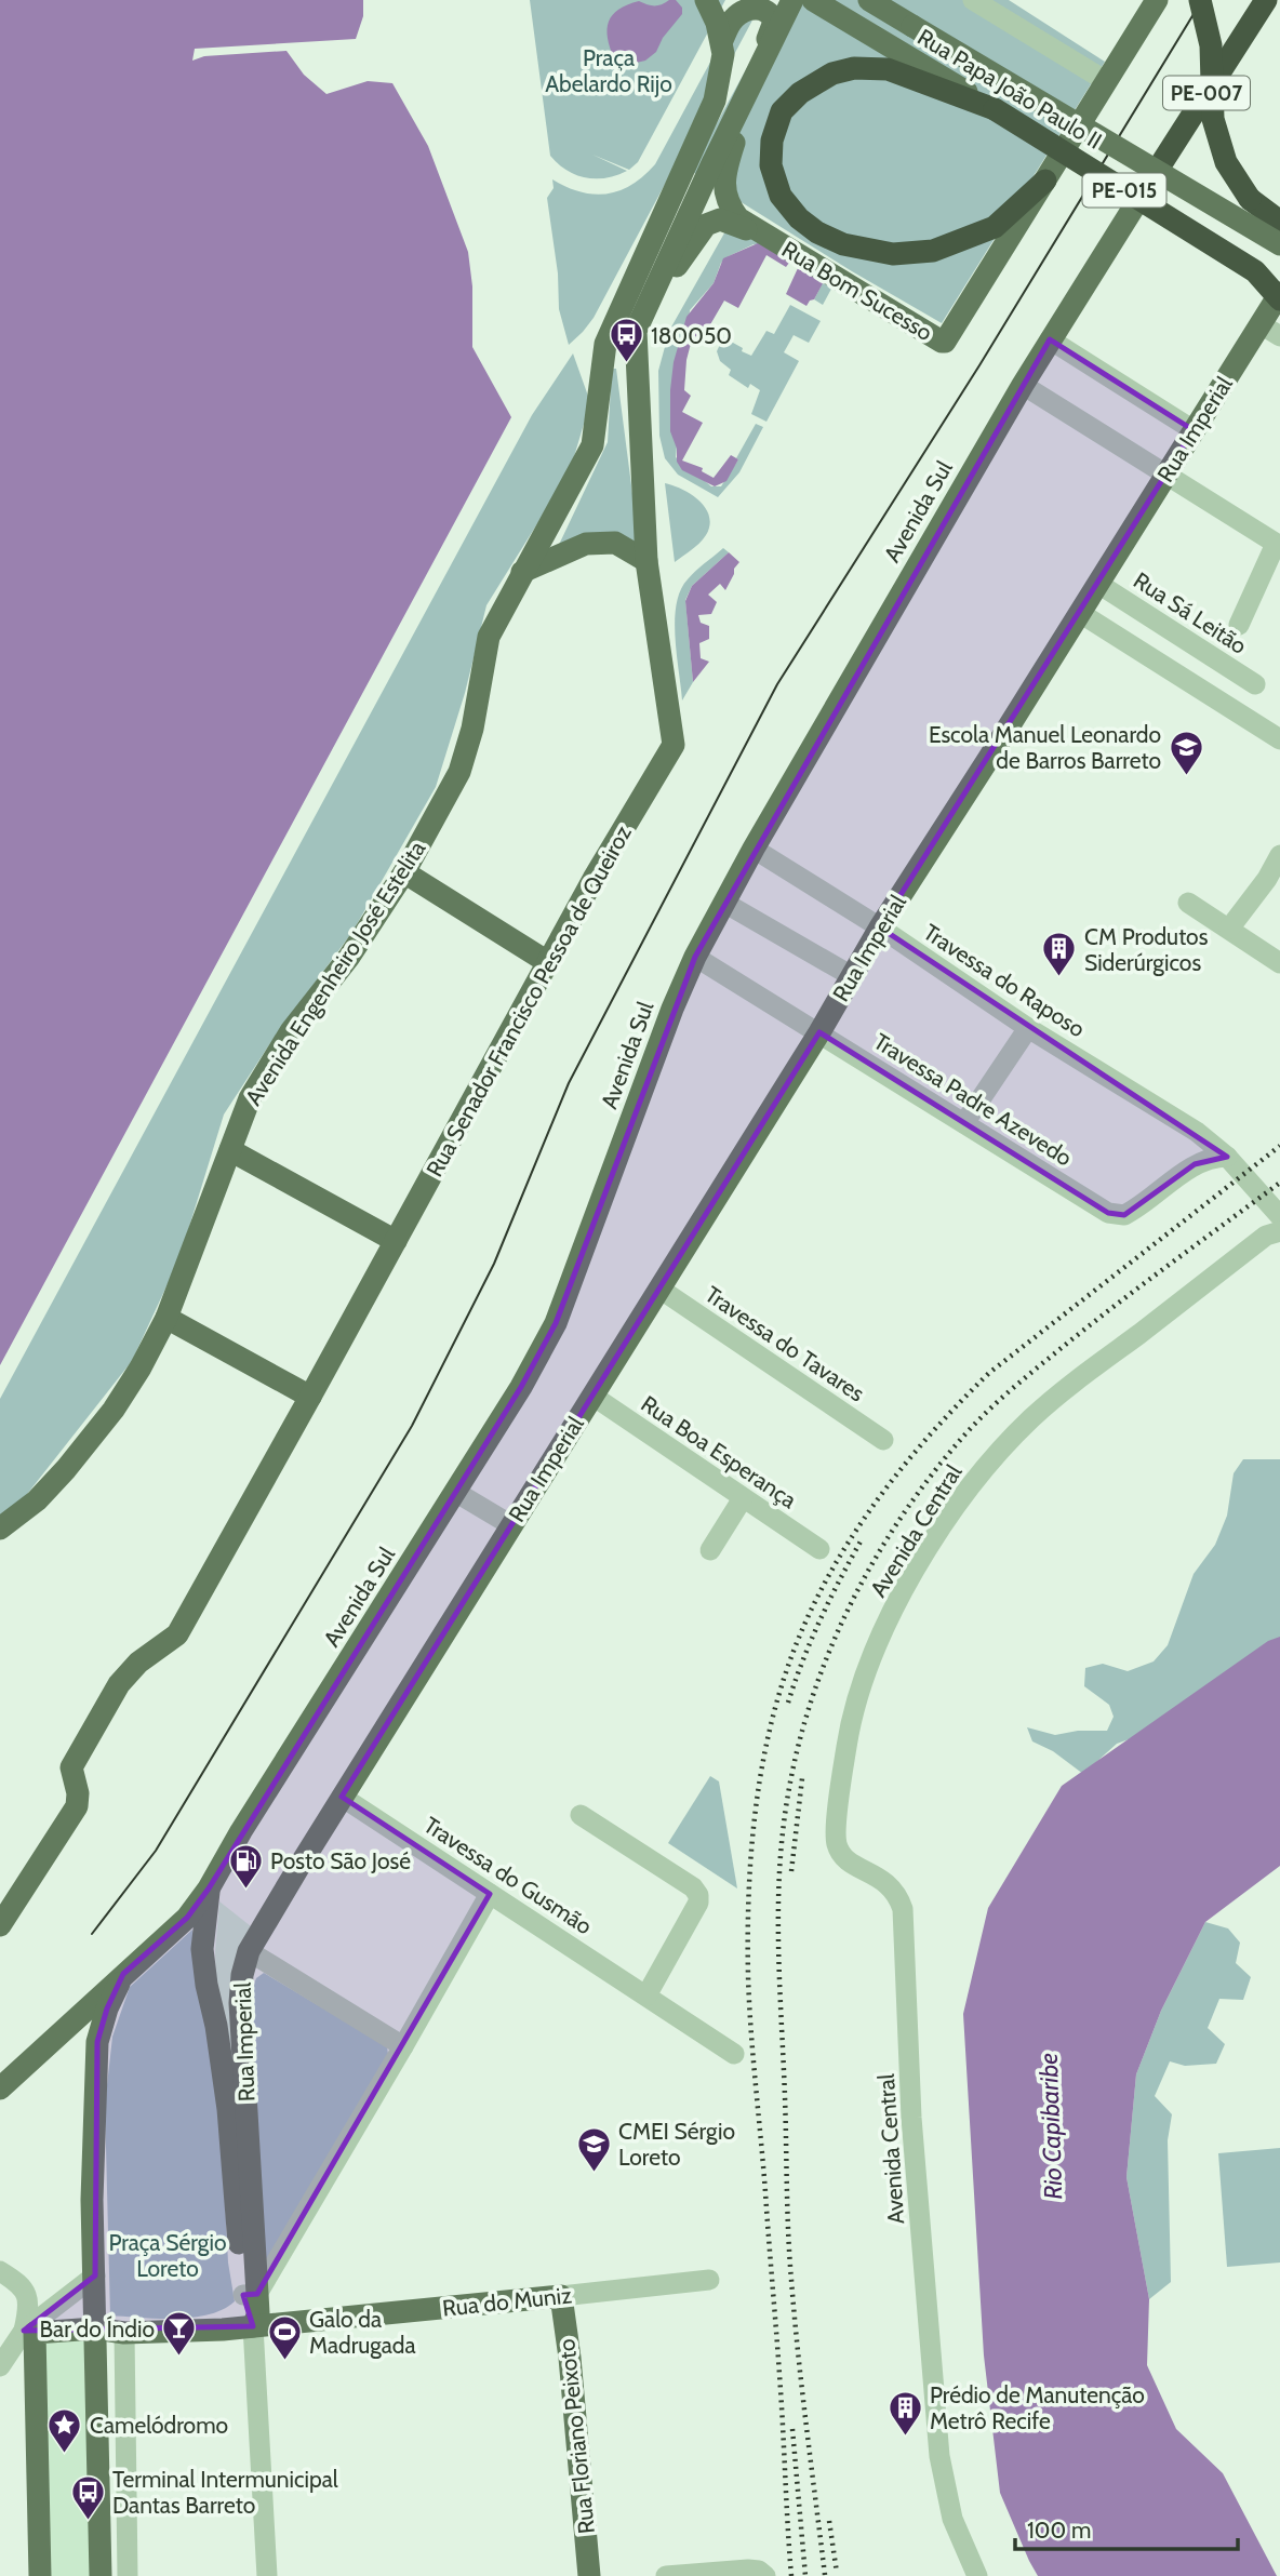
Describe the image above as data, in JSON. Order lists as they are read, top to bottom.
{
  "streets": {
    "highway": [
      "Rua Papa João Paulo II",
      "PE-007",
      "PE-015",
      "Avenida Sul"
    ],
    "main road": [
      "Rua Bom Sucesso",
      "Rua Imperial",
      "Avenida Engenheiro José Estelita",
      "Rua Senador Francisco Pessoa de Queiroz",
      "Rua do Muniz",
      "Rua Floriano Peixoto"
    ],
    "street": [
      "Rua Sá Leitão",
      "Travessa do Raposo",
      "Travessa Padre Azevedo",
      "Travessa do Tavares",
      "Rua Boa Esperança",
      "Avenida Central",
      "Travessa do Gusmão"
    ]
  },
  "crossings": [
    ["Rua Papa João Paulo II", "PE-015"],
    ["Rua Bom Sucesso", "Rua Senador Francisco Pessoa de Queiroz"],
    ["Rua Imperial", "Avenida Sul"],
    ["Rua Imperial", "Rua Sá Leitão"],
    ["Rua Imperial", "Travessa do Raposo"],
    ["Rua Imperial", "Travessa Padre Azevedo"],
    ["Rua Imperial", "Travessa do Tavares"],
    ["Rua Imperial", "Rua Boa Esperança"],
    ["Rua Imperial", "Travessa do Gusmão"],
    ["Rua Imperial", "Rua do Muniz"],
    ["Avenida Sul", "Travessa do Raposo"],
    ["Avenida Sul", "Travessa Padre Azevedo"],
    ["Travessa do Raposo", "Travessa Padre Azevedo"],
    ["Rua do Muniz", "Rua Floriano Peixoto"]
  ],
  "water": ["Rio Capibaribe"],
  "parks": ["Praça Abelardo Rijo", "Praça Sérgio Loreto"],
  "places": {
    "bus stop": ["180050", "Terminal Intermunicipal Dantas Barreto"],
    "school or university": ["Escola Manuel Leonardo de Barros Barreto", "CMEI Sérgio Loreto"],
    "building": ["CM Produtos Siderúrgicos", "Prédio de Manutenção Metrô Recife"],
    "fuel station": ["Posto São José"],
    "bar": ["Bar do Índio"],
    "sports": ["Galo da Madrugada"],
    "place": ["Camelódromo"]
  },
  "scale_bar": "100 m"
}
